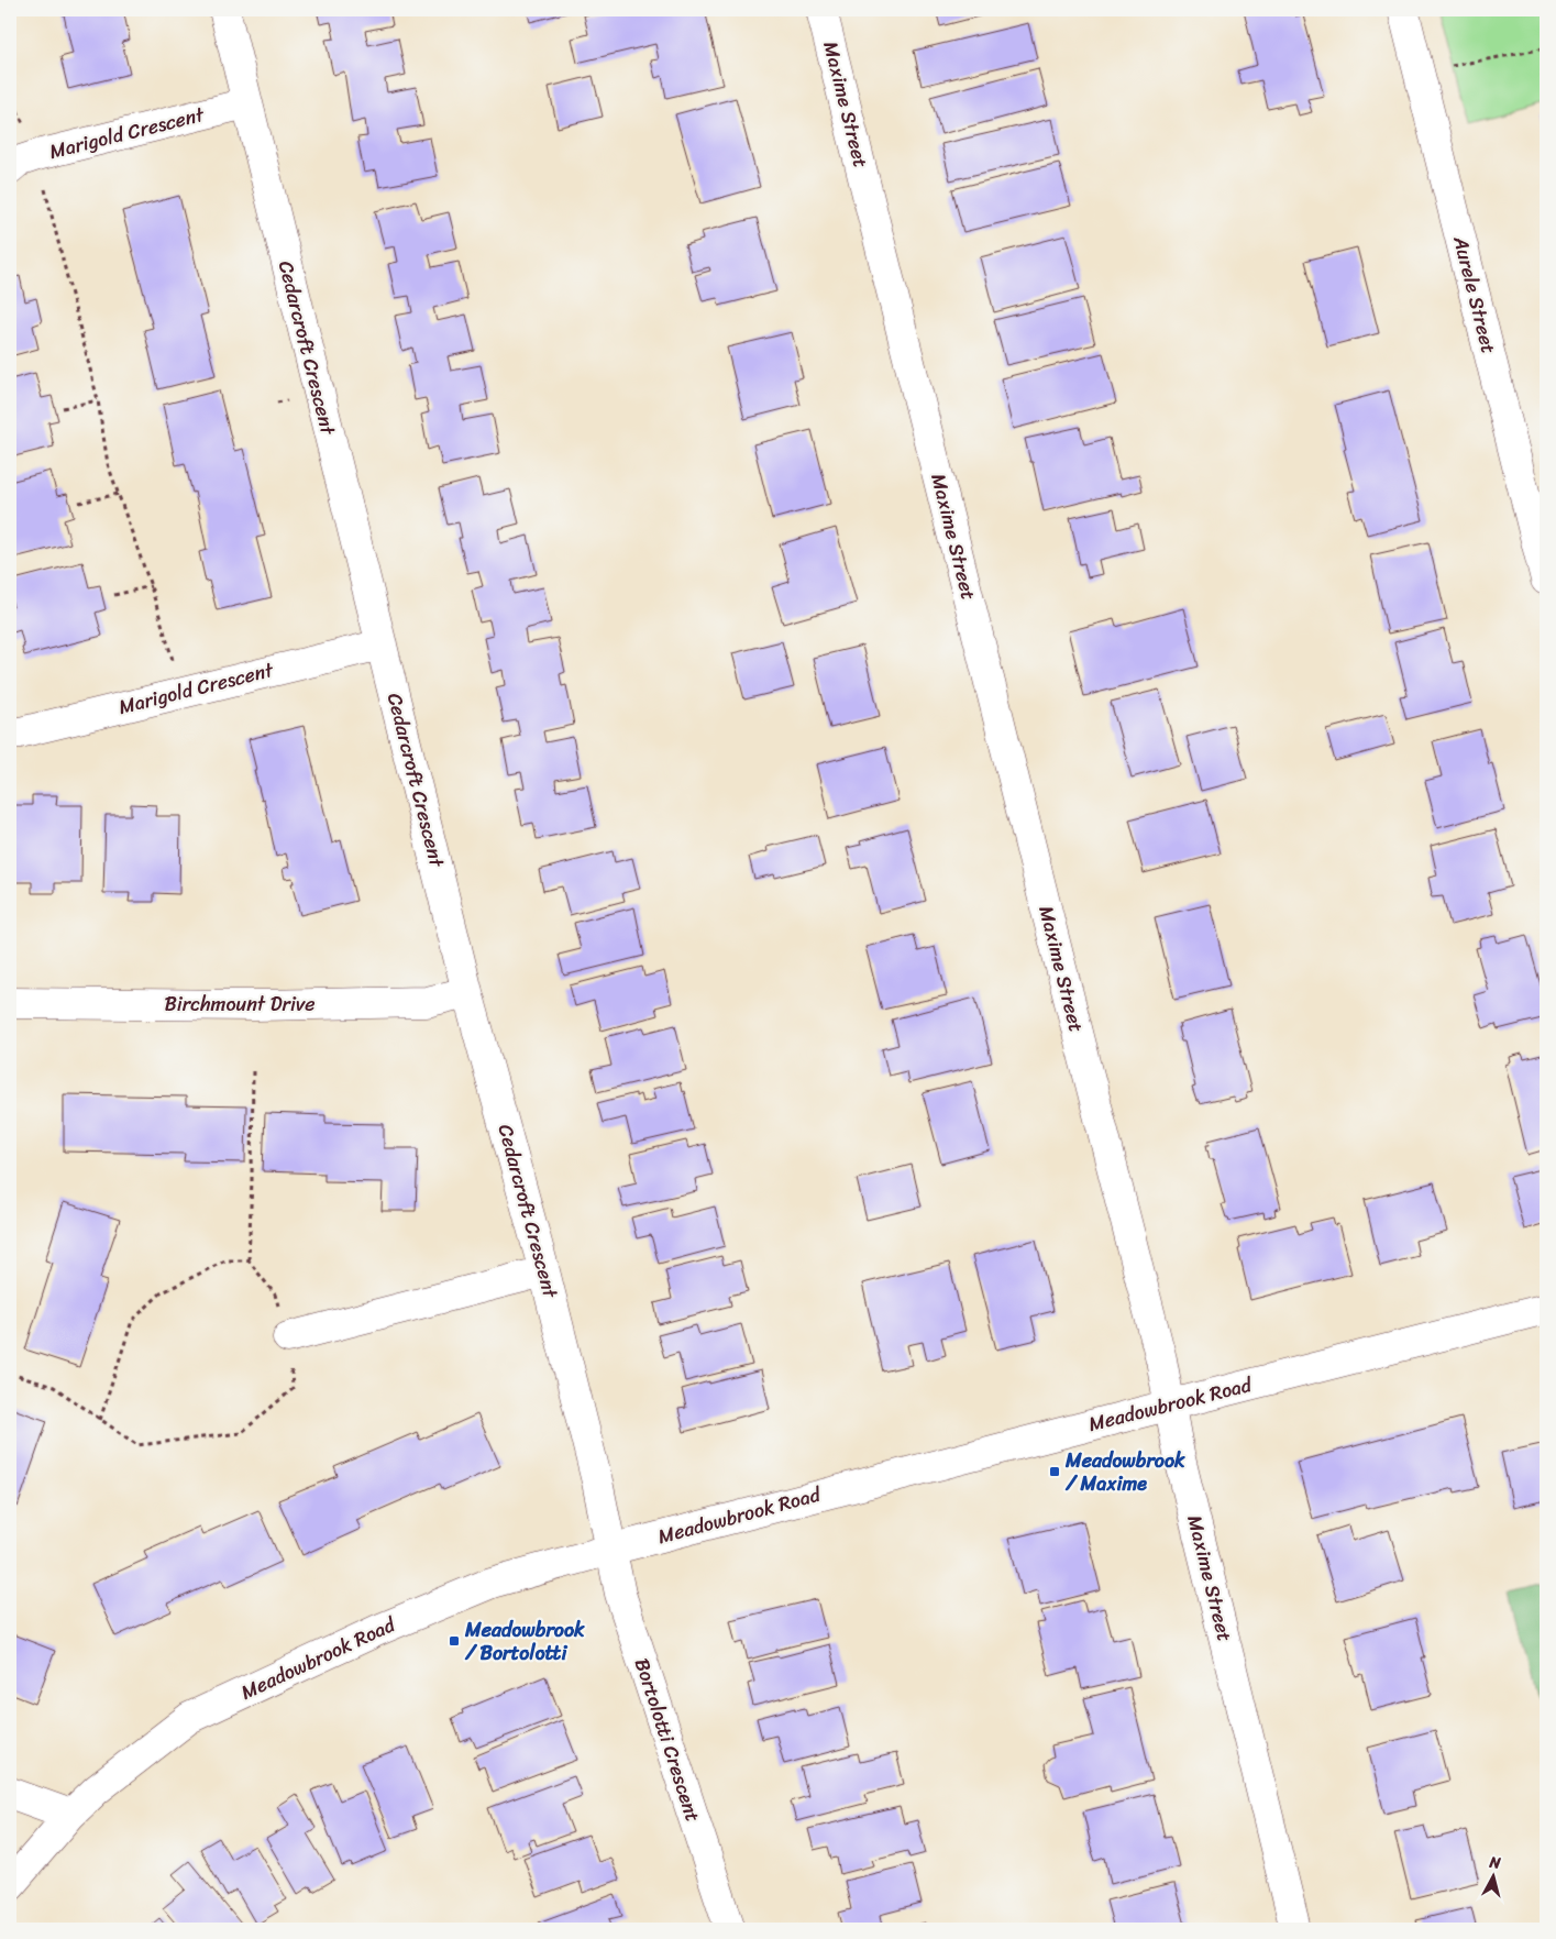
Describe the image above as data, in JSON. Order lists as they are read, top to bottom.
{
  "streets": {
    "street": [
      "Maxime Street",
      "Marigold Crescent",
      "Aurele Street",
      "Cedarcroft Crescent",
      "Birchmount Drive",
      "Meadowbrook Road",
      "Bortolotti Crescent"
    ]
  },
  "crossings": [
    ["Maxime Street", "Meadowbrook Road"],
    ["Marigold Crescent", "Cedarcroft Crescent"],
    ["Cedarcroft Crescent", "Birchmount Drive"],
    ["Cedarcroft Crescent", "Meadowbrook Road"],
    ["Cedarcroft Crescent", "Bortolotti Crescent"],
    ["Meadowbrook Road", "Bortolotti Crescent"]
  ],
  "places": {
    "transit": ["Meadowbrook / Maxime", "Meadowbrook / Bortolotti"]
  },
  "north": "top"
}
